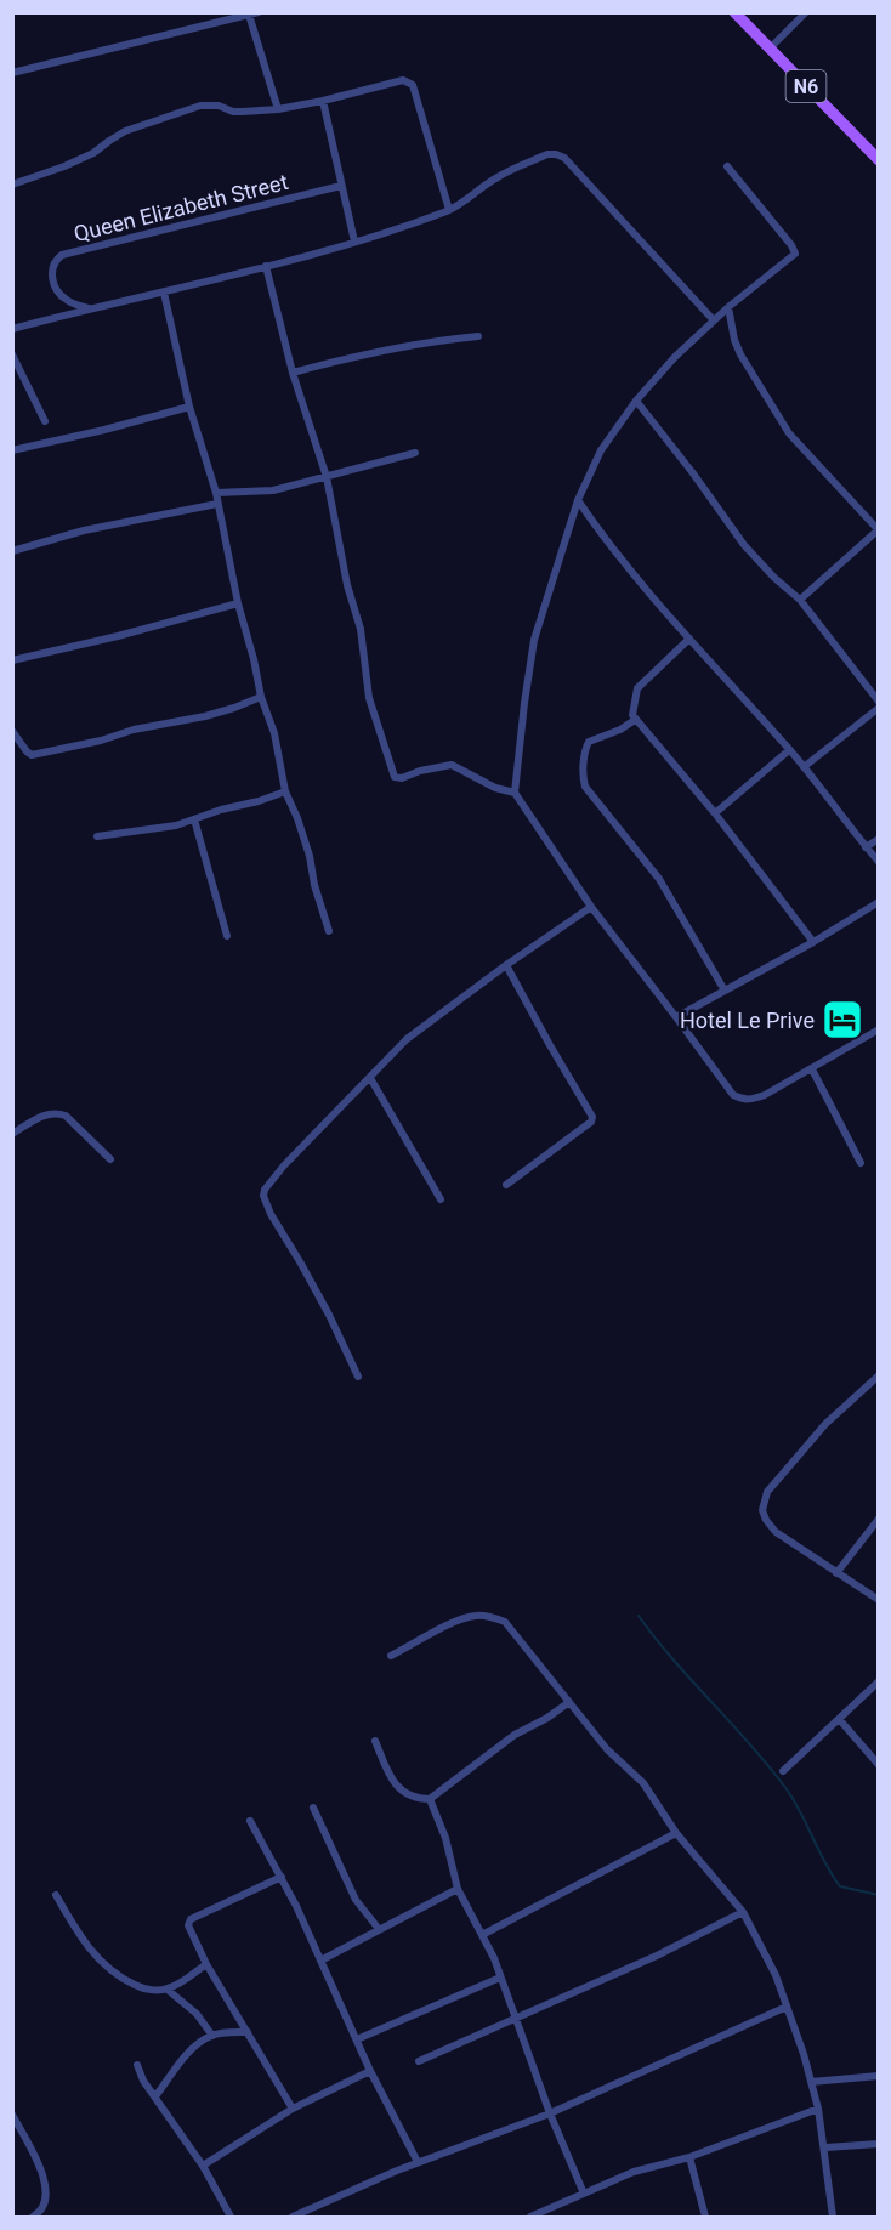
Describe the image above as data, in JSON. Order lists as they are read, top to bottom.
{
  "streets": {
    "main road": ["N6"],
    "street": ["Queen Elizabeth Street"]
  },
  "places": {
    "hotel": ["Hotel Le Prive"]
  }
}
